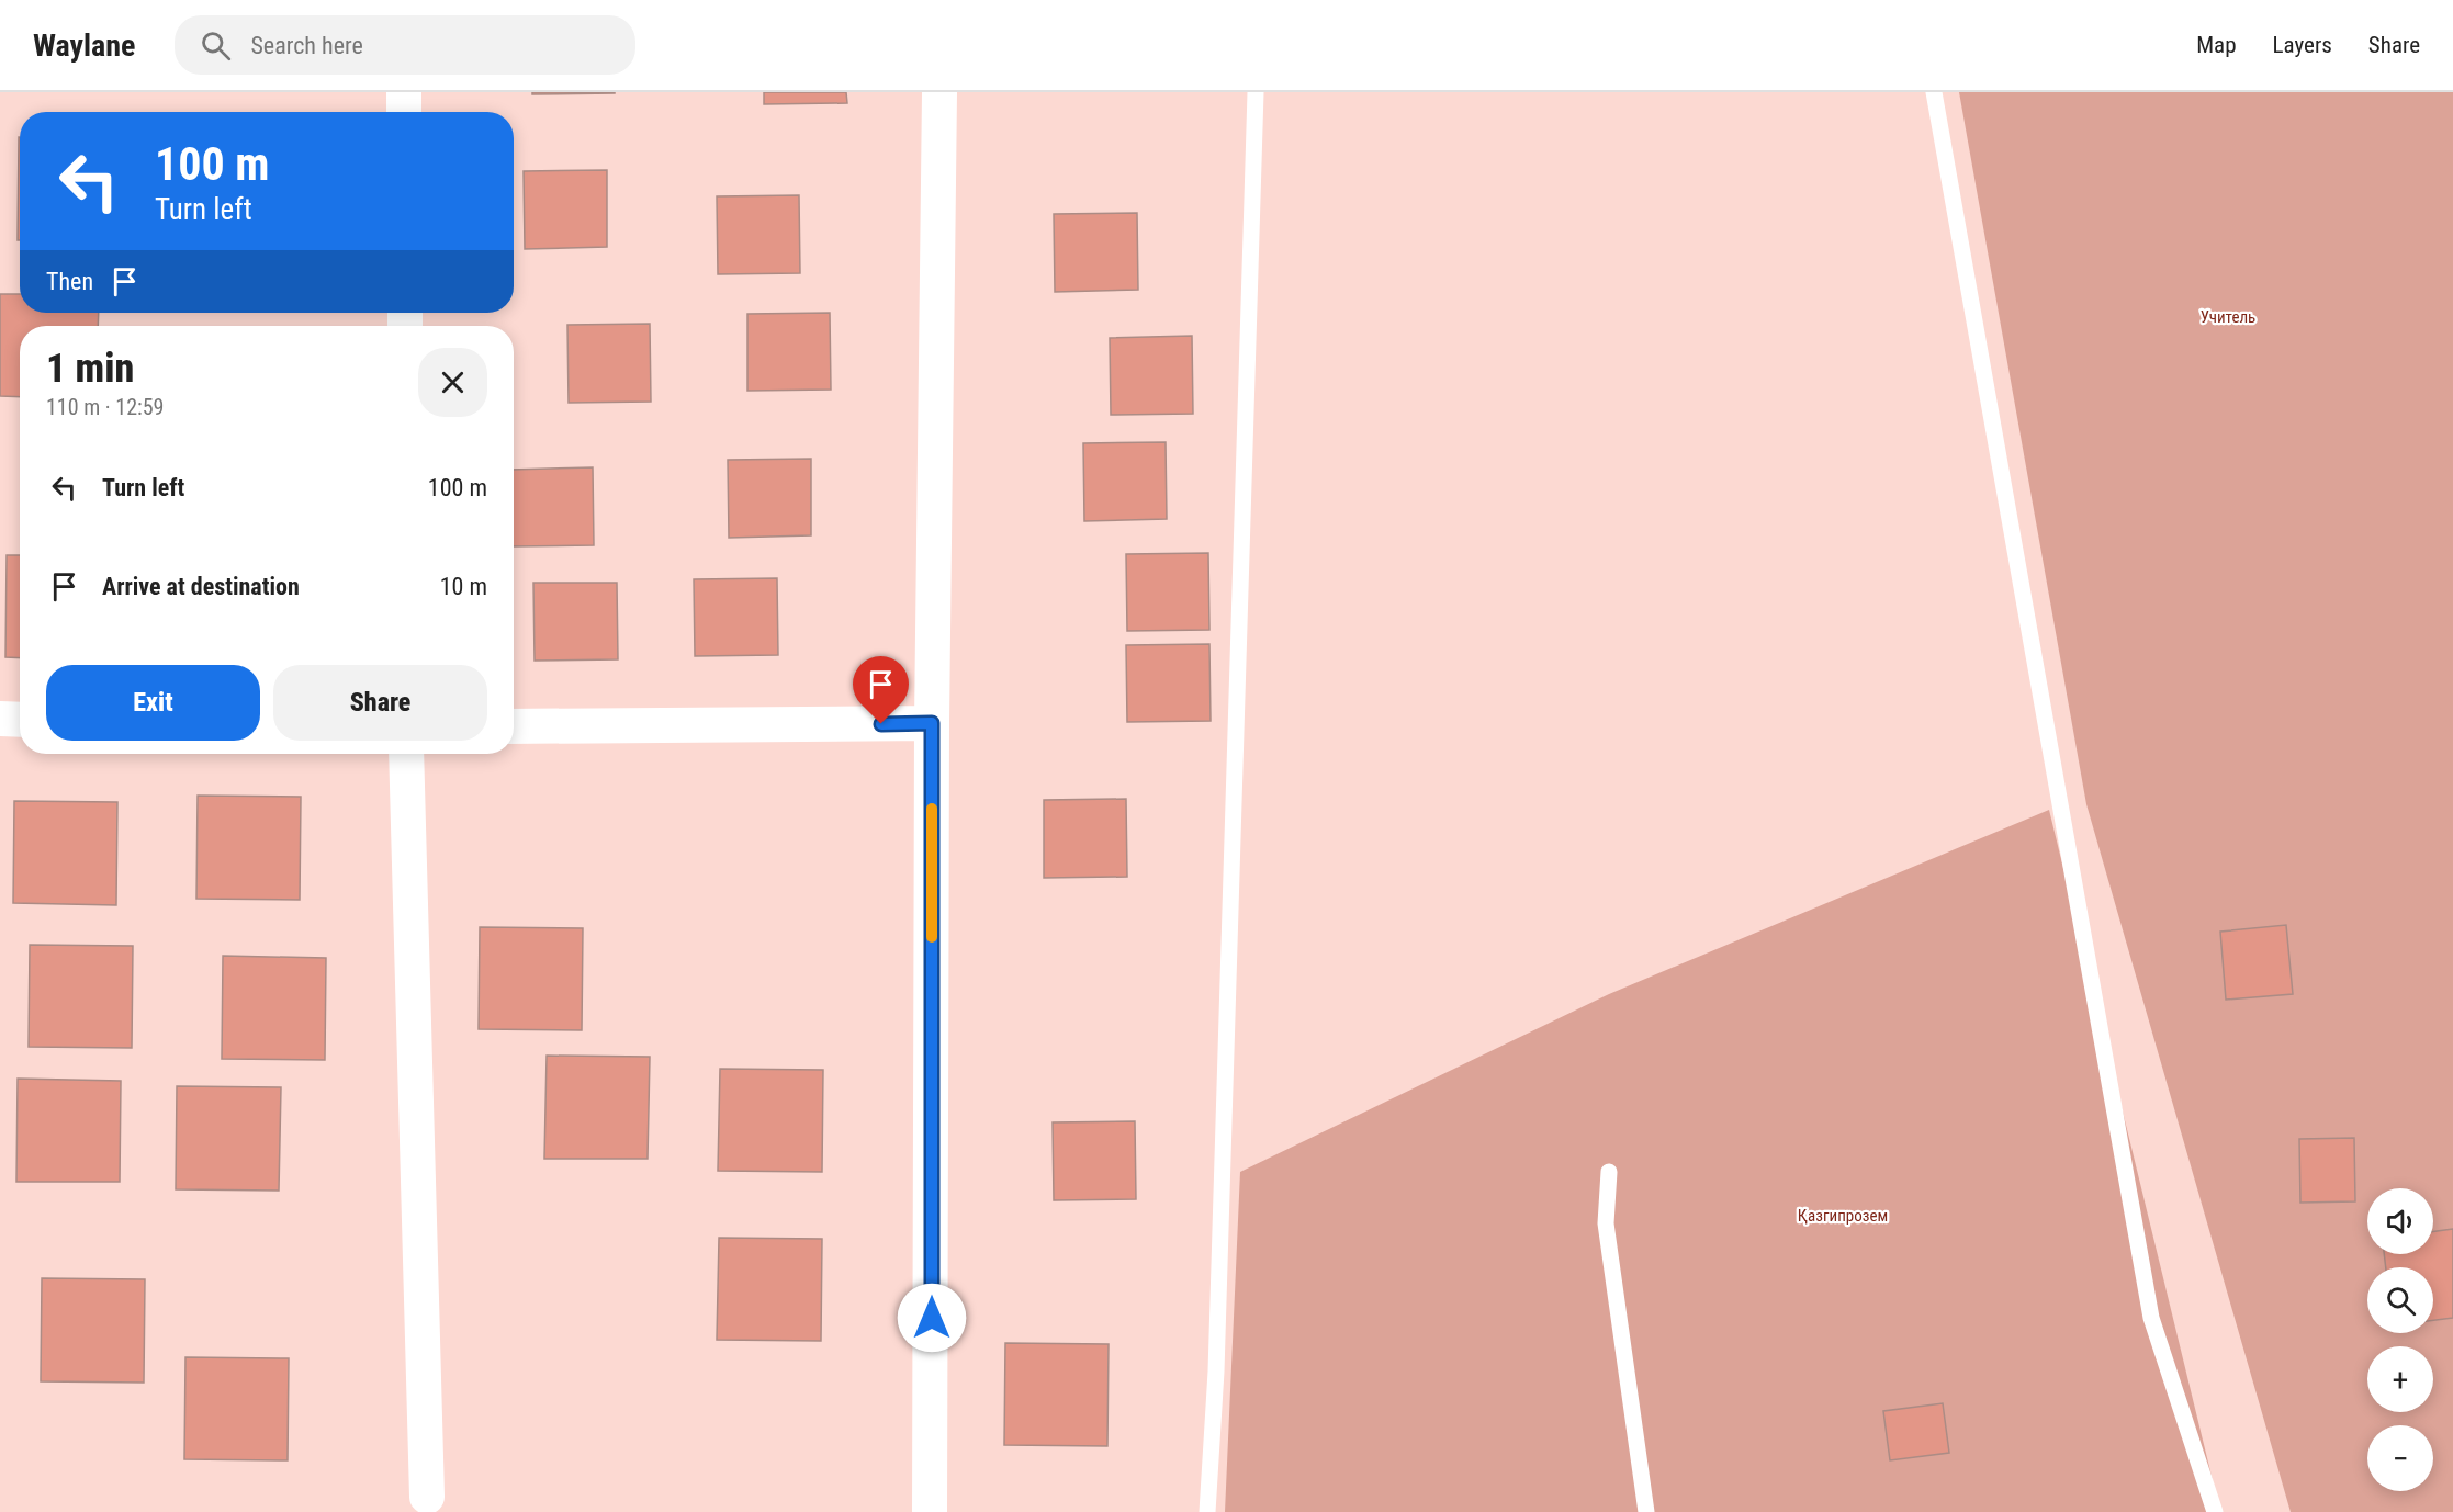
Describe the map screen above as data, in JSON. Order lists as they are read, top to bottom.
{
  "parks": ["Учитель", "Қазгипрозем"],
  "page": {
    "header": "Waylane",
    "search": "Search here",
    "nav": ["Map", "Layers", "Share"],
    "turn": ["100 m", "Turn left"],
    "then": "Then",
    "heading": ["1 min", "110 m · 12:59"],
    "list": [
      {
        "name": "Turn left",
        "value": "100 m"
      },
      {
        "name": "Arrive at destination",
        "value": "10 m"
      }
    ],
    "buttons": ["Exit", "Share"],
    "map_buttons": ["+", "−"]
  }
}
